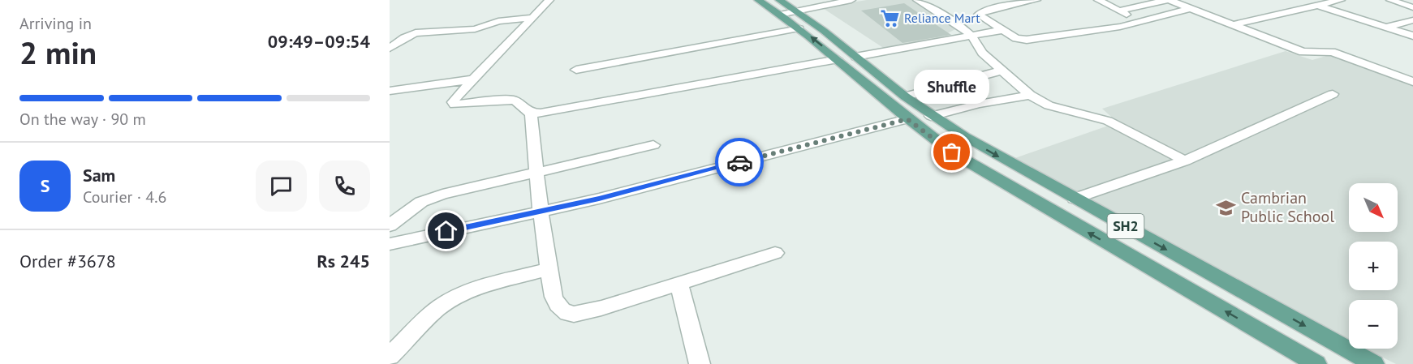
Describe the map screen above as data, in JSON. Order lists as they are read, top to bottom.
{
  "streets": {
    "main road": ["SH2"]
  },
  "places": {
    "supermarket": ["Reliance Mart"],
    "other": ["Shuffle"],
    "school or university": ["Cambrian Public School"]
  },
  "north": "bottom right",
  "page": {
    "heading": ["2 min", "Arriving in", "09:49–09:54"],
    "panel": [
      "Sam",
      "Courier · 4.6",
      "Order #3678",
      "Rs 245"
    ],
    "bubble": "Shuffle",
    "bar": "On the way · 90 m",
    "round": "S",
    "map_buttons": ["+", "−"]
  }
}
